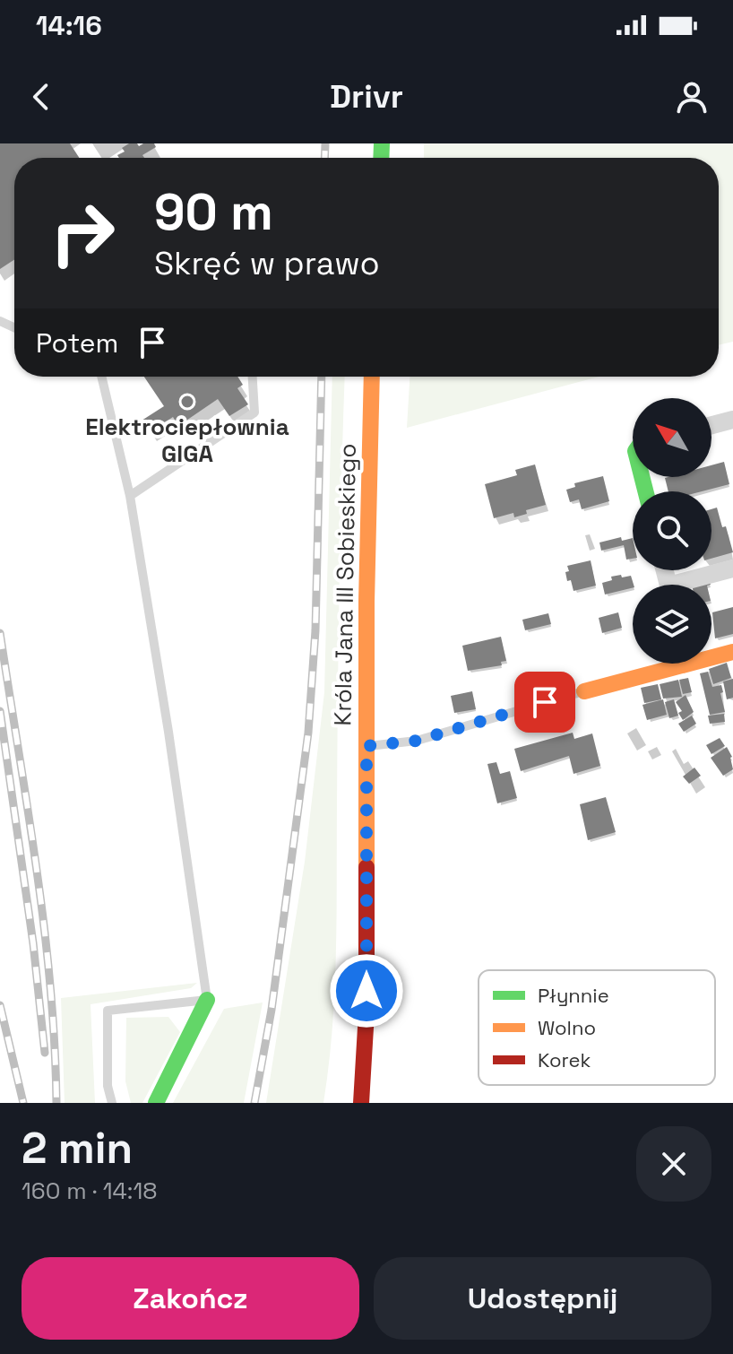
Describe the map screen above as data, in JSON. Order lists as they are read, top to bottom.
{
  "streets": {
    "main road": ["Króla Jana III Sobieskiego"]
  },
  "places": ["Elektrociepłownia GIGA"],
  "legend": ["Płynnie", "Wolno", "Korek"],
  "north": "top left",
  "page": {
    "status": "14:16",
    "header": "Drivr",
    "turn": ["90 m", "Skręć w prawo"],
    "then": "Potem",
    "heading": ["2 min", "160 m · 14:18"],
    "buttons": ["Zakończ", "Udostępnij"]
  }
}
